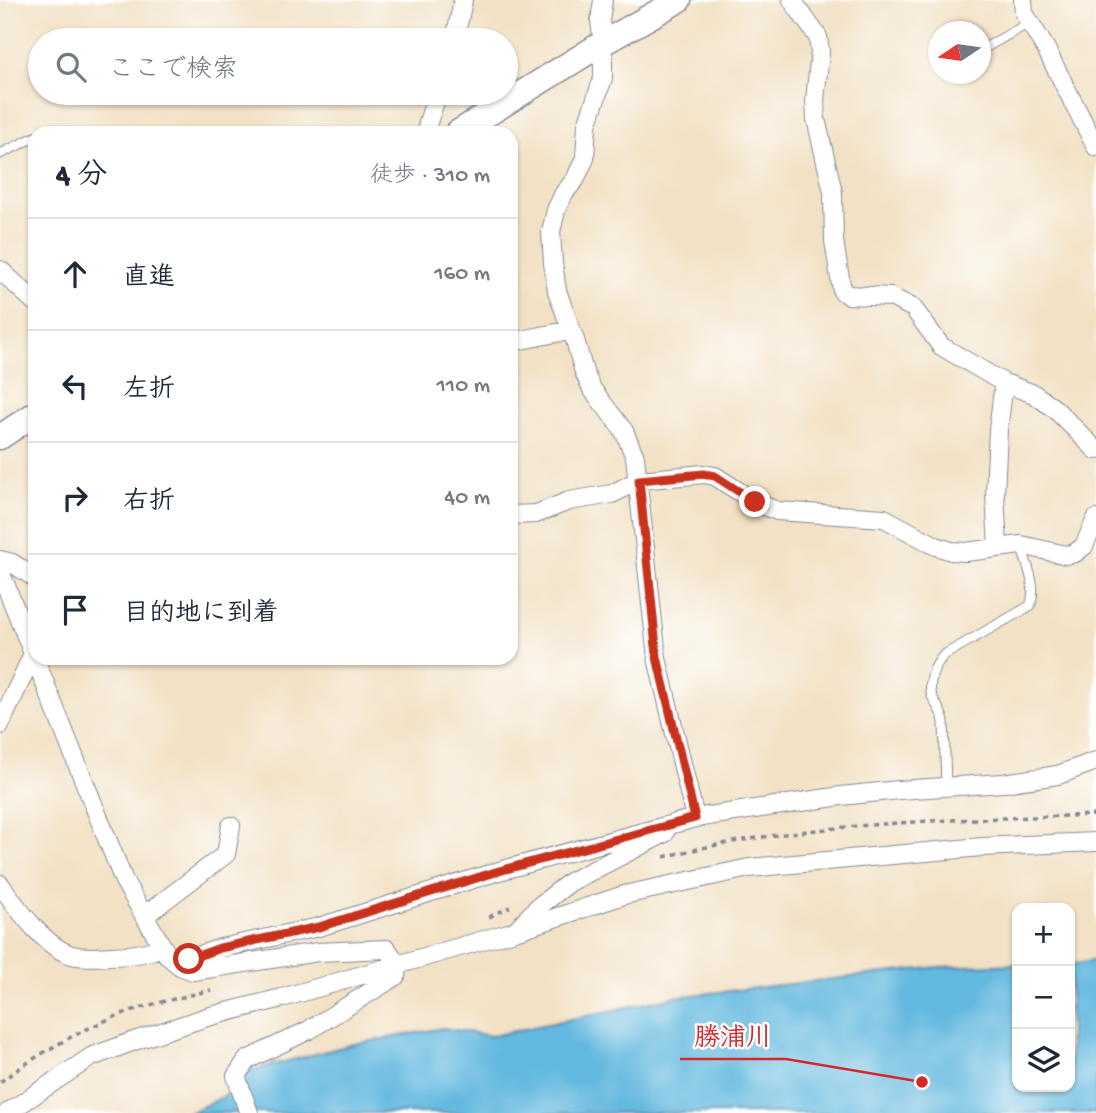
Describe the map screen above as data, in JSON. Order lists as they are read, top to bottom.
{
  "places": ["勝浦川"],
  "north": "left",
  "page": {
    "search": "ここで検索",
    "heading": ["4 分", "徒歩 · 310 m"],
    "list": [
      ["直進", "160 m"],
      ["左折", "110 m"],
      ["右折", "40 m"],
      "目的地に到着"
    ],
    "map_buttons": ["+", "−"]
  }
}
